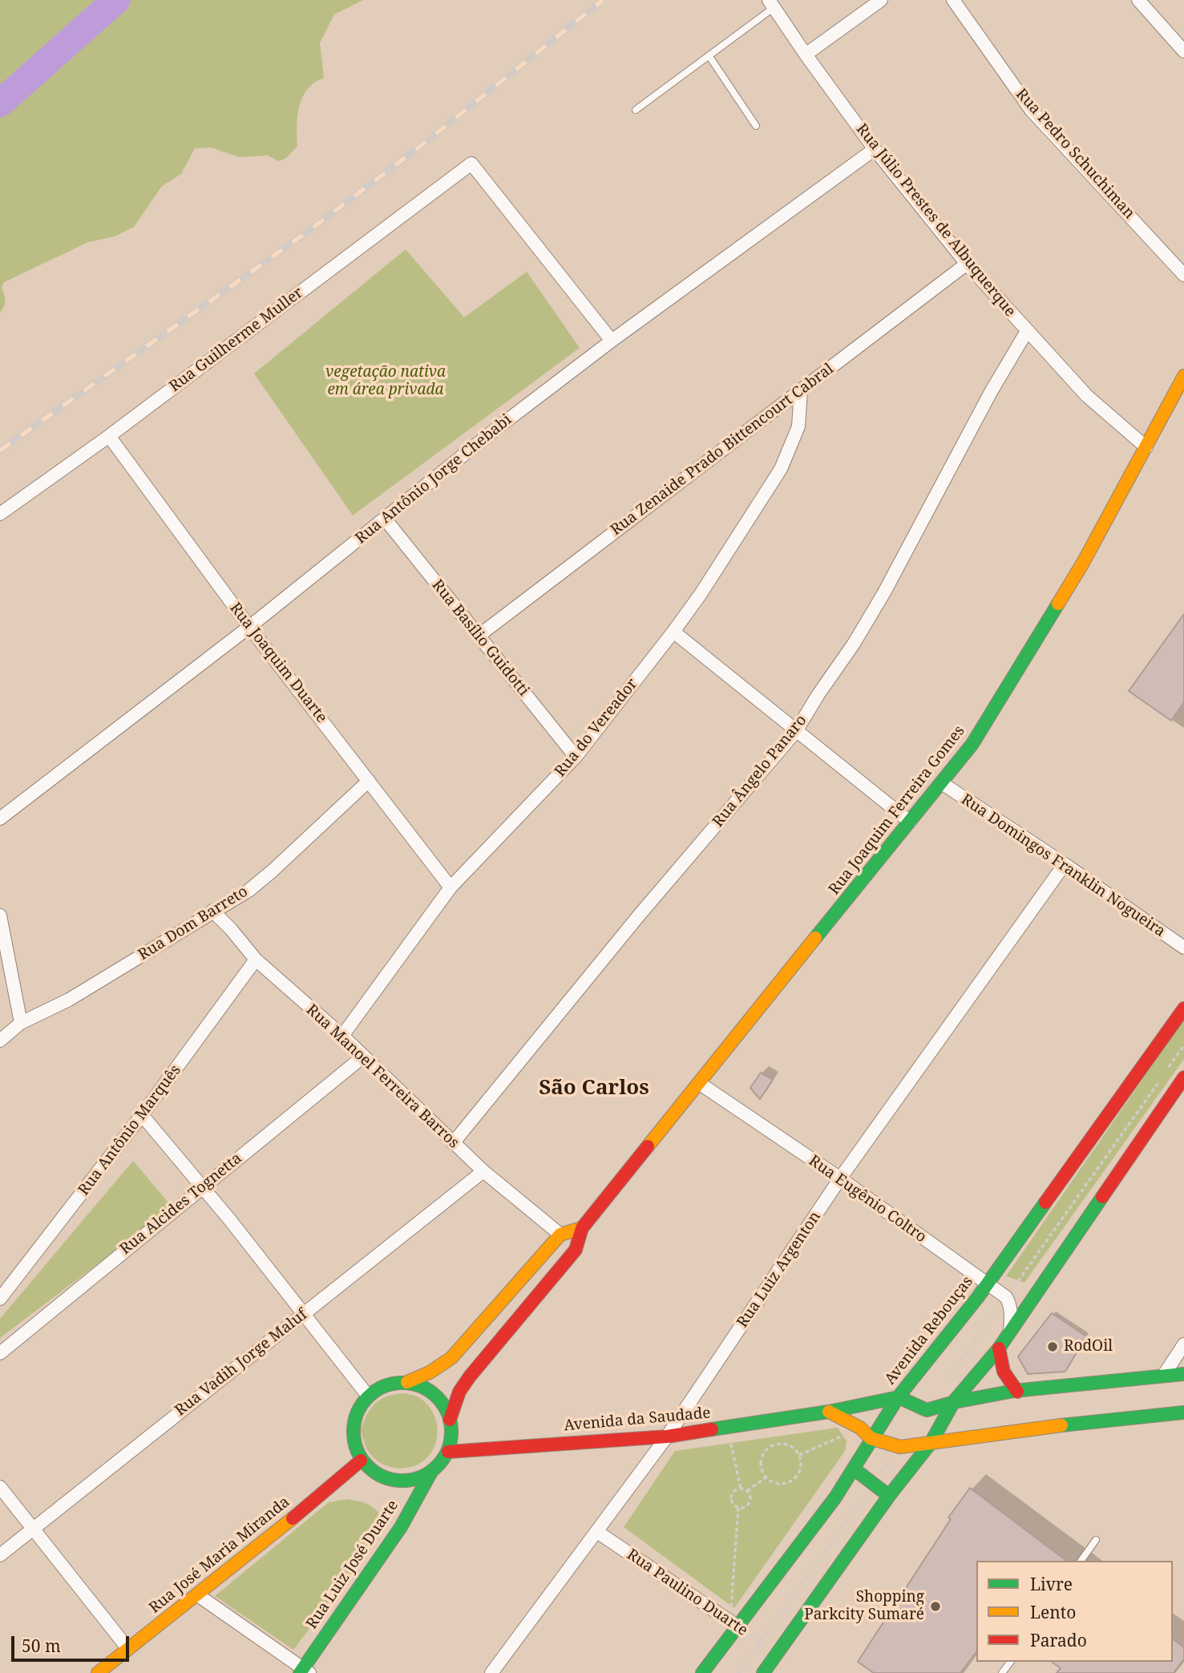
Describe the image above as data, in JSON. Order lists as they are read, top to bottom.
{
  "streets": {
    "street": [
      "Rua Pedro Schuchiman",
      "Rua Júlio Prestes de Albuquerque",
      "Rua Guilherme Muller",
      "Rua Zenaide Prado Bittencourt Cabral",
      "Rua Antônio Jorge Chebabi",
      "Rua Basílio Guidotti",
      "Rua Joaquim Duarte",
      "Rua do Vereador",
      "Rua Ângelo Panaro",
      "Rua Joaquim Ferreira Gomes",
      "Rua Domingos Franklin Nogueira",
      "Rua Dom Barreto",
      "Rua Manoel Ferreira Barros",
      "Rua Antônio Marquês",
      "Rua Eugênio Coltro",
      "Rua Alcides Tognetta",
      "Rua Luiz Argenton",
      "Avenida Rebouças",
      "Rua Vadih Jorge Maluf",
      "Avenida da Saudade",
      "Rua José Maria Miranda",
      "Rua Luiz José Duarte",
      "Rua Paulino Duarte"
    ]
  },
  "crossings": [
    ["Rua Júlio Prestes de Albuquerque", "Rua Zenaide Prado Bittencourt Cabral"],
    ["Rua Júlio Prestes de Albuquerque", "Rua Antônio Jorge Chebabi"],
    ["Rua Júlio Prestes de Albuquerque", "Rua Ângelo Panaro"],
    ["Rua Júlio Prestes de Albuquerque", "Rua Joaquim Ferreira Gomes"],
    ["Rua Guilherme Muller", "Rua Antônio Jorge Chebabi"],
    ["Rua Guilherme Muller", "Rua Joaquim Duarte"],
    ["Rua Zenaide Prado Bittencourt Cabral", "Rua Basílio Guidotti"],
    ["Rua Zenaide Prado Bittencourt Cabral", "Rua do Vereador"],
    ["Rua Antônio Jorge Chebabi", "Rua Basílio Guidotti"],
    ["Rua Antônio Jorge Chebabi", "Rua Joaquim Duarte"],
    ["Rua Basílio Guidotti", "Rua do Vereador"],
    ["Rua Joaquim Duarte", "Rua do Vereador"],
    ["Rua Joaquim Duarte", "Rua Dom Barreto"],
    ["Rua do Vereador", "Rua Manoel Ferreira Barros"],
    ["Rua Ângelo Panaro", "Rua Manoel Ferreira Barros"],
    ["Rua Joaquim Ferreira Gomes", "Rua Domingos Franklin Nogueira"],
    ["Rua Joaquim Ferreira Gomes", "Rua Eugênio Coltro"],
    ["Rua Joaquim Ferreira Gomes", "Avenida da Saudade"],
    ["Rua Joaquim Ferreira Gomes", "Rua José Maria Miranda"],
    ["Rua Joaquim Ferreira Gomes", "Rua Luiz José Duarte"],
    ["Rua Domingos Franklin Nogueira", "Rua Luiz Argenton"],
    ["Rua Dom Barreto", "Rua Manoel Ferreira Barros"],
    ["Rua Manoel Ferreira Barros", "Rua Antônio Marquês"],
    ["Rua Manoel Ferreira Barros", "Rua Alcides Tognetta"],
    ["Rua Manoel Ferreira Barros", "Rua Vadih Jorge Maluf"],
    ["Rua Eugênio Coltro", "Rua Luiz Argenton"],
    ["Rua Eugênio Coltro", "Avenida Rebouças"],
    ["Rua Luiz Argenton", "Avenida da Saudade"],
    ["Rua Luiz Argenton", "Rua Paulino Duarte"],
    ["Avenida Rebouças", "Avenida da Saudade"],
    ["Avenida Rebouças", "Rua Paulino Duarte"],
    ["Avenida da Saudade", "Rua José Maria Miranda"],
    ["Avenida da Saudade", "Rua Luiz José Duarte"],
    ["Rua José Maria Miranda", "Rua Luiz José Duarte"]
  ],
  "districts": ["São Carlos"],
  "parks": ["vegetação nativa em área privada"],
  "places": ["RodOil", "Shopping Parkcity Sumaré"],
  "legend": ["Livre", "Lento", "Parado"],
  "scale_bar": "50 m"
}
